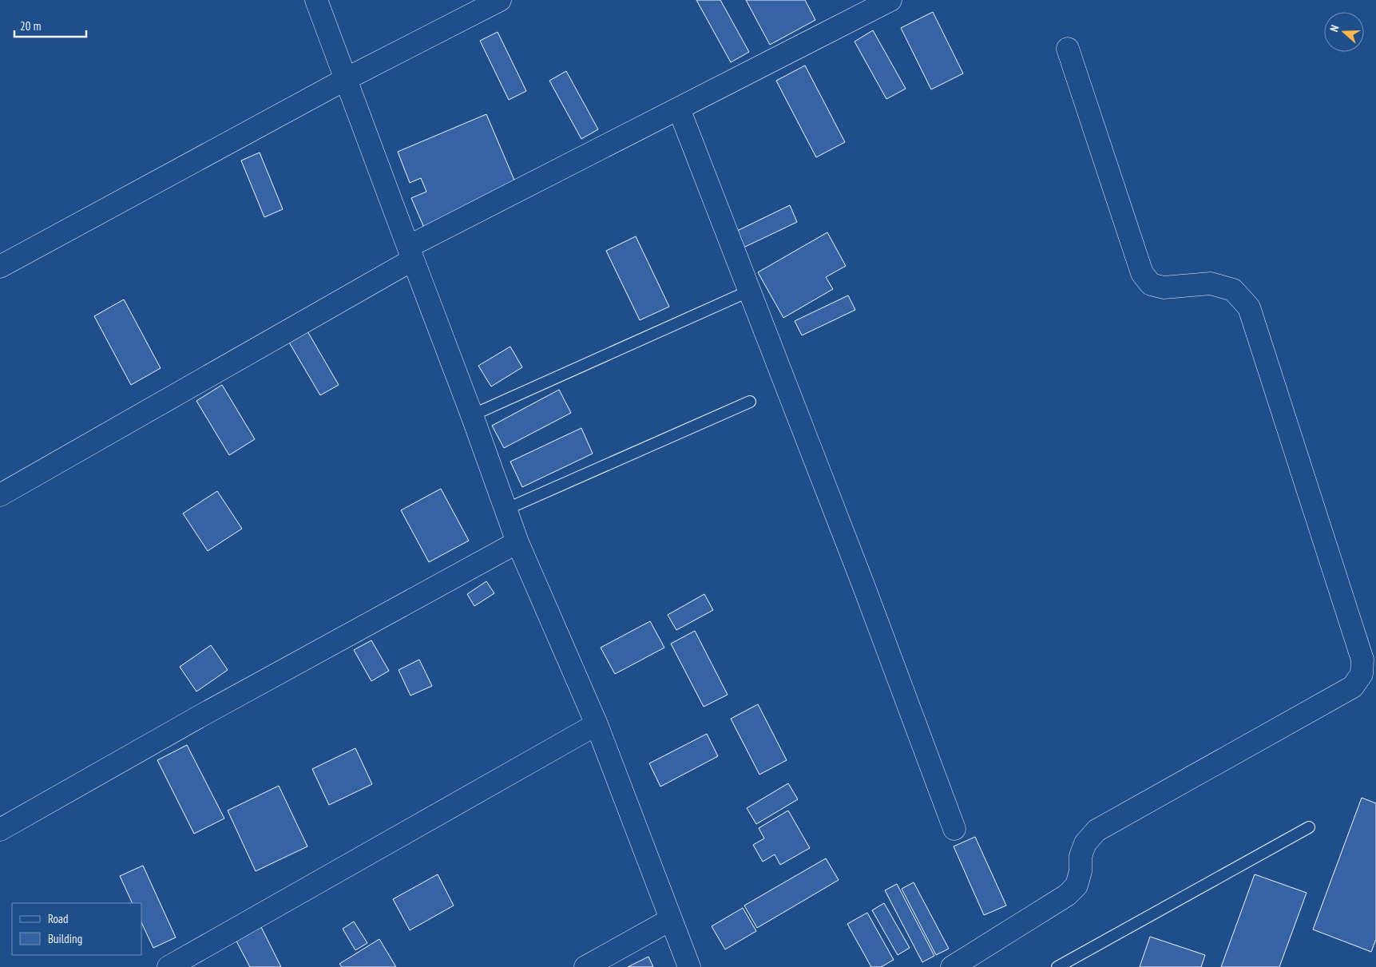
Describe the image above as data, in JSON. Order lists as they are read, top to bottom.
{
  "legend": ["Road", "Building"],
  "scale_bar": "20 m",
  "north": "left"
}
